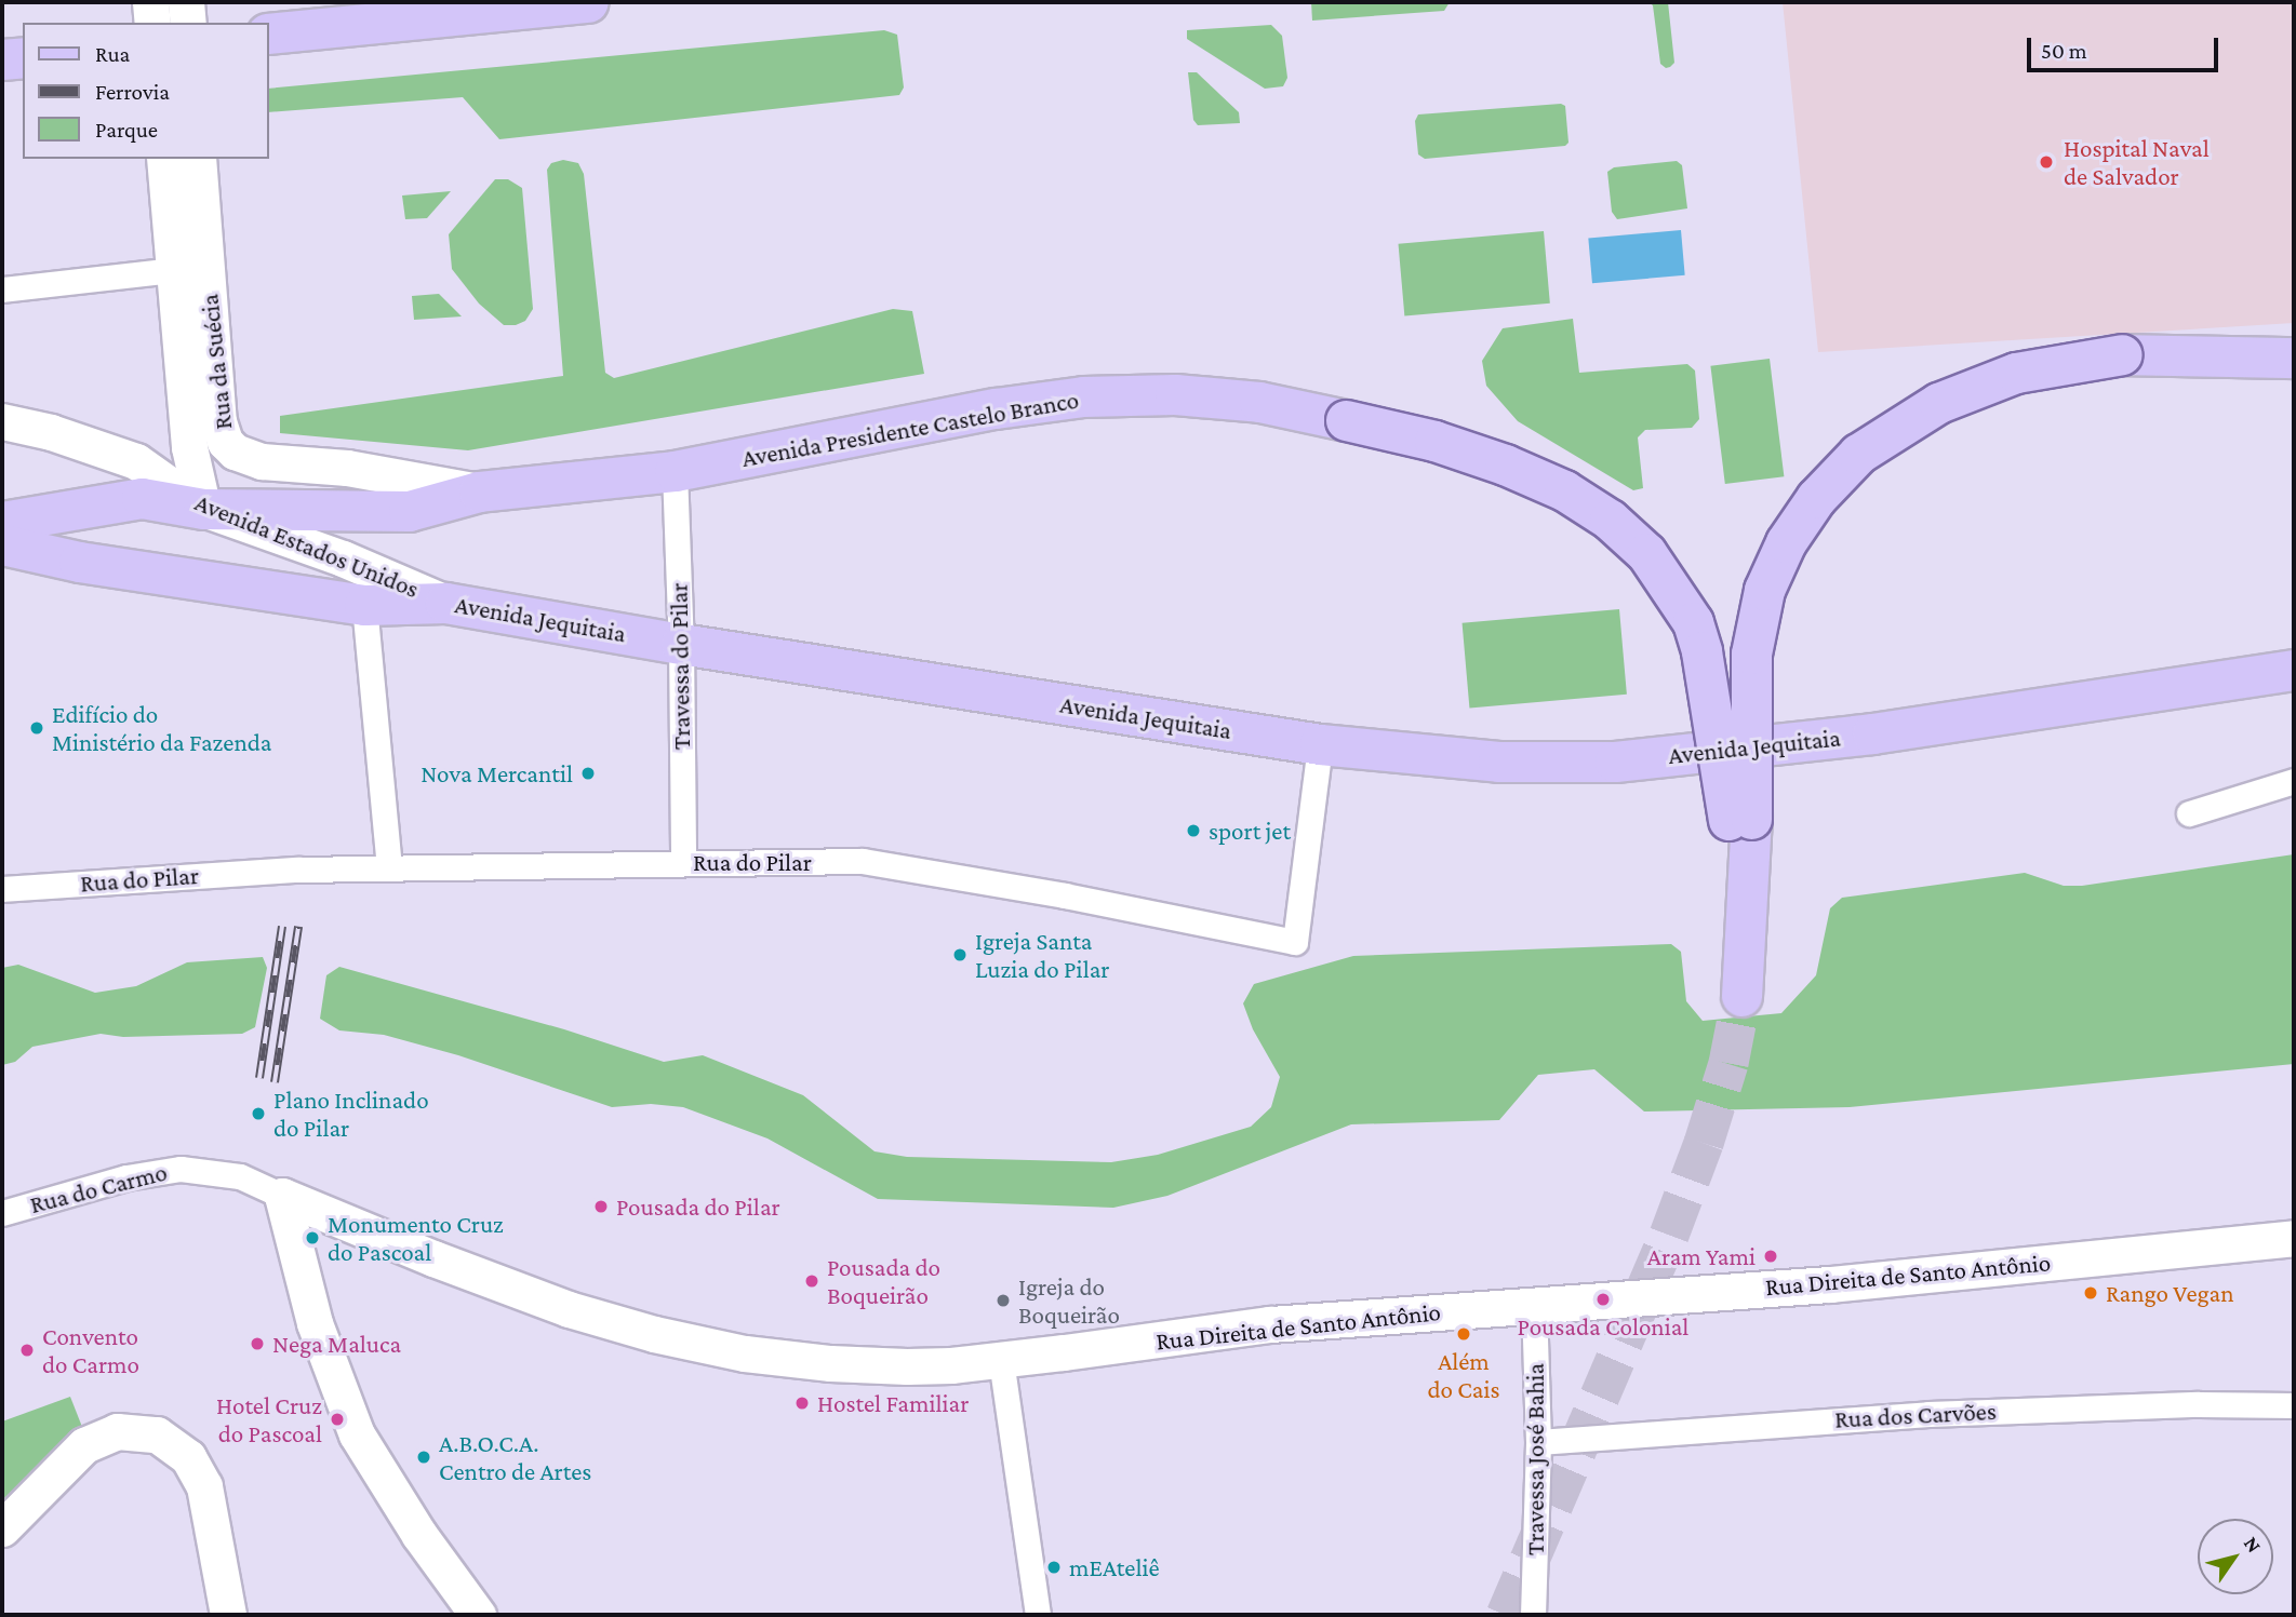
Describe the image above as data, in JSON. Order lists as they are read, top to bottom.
{
  "streets": {
    "main road": ["Avenida Presidente Castelo Branco", "Avenida Jequitaia"],
    "street": [
      "Rua da Suécia",
      "Avenida Estados Unidos",
      "Travessa do Pilar",
      "Rua do Pilar",
      "Rua do Carmo",
      "Rua Direita de Santo Antônio",
      "Rua dos Carvões",
      "Travessa José Bahia"
    ]
  },
  "crossings": [
    ["Rua da Suécia", "Avenida Presidente Castelo Branco"],
    ["Rua da Suécia", "Avenida Estados Unidos"],
    ["Avenida Presidente Castelo Branco", "Avenida Estados Unidos"],
    ["Avenida Presidente Castelo Branco", "Travessa do Pilar"],
    ["Avenida Estados Unidos", "Avenida Jequitaia"],
    ["Avenida Jequitaia", "Travessa do Pilar"],
    ["Avenida Jequitaia", "Rua do Pilar"],
    ["Travessa do Pilar", "Rua do Pilar"],
    ["Rua do Carmo", "Rua Direita de Santo Antônio"],
    ["Rua Direita de Santo Antônio", "Travessa José Bahia"],
    ["Rua dos Carvões", "Travessa José Bahia"]
  ],
  "places": [
    "Hospital Naval de Salvador",
    "Edifício do Ministério da Fazenda",
    "Nova Mercantil",
    "sport jet",
    "Igreja Santa Luzia do Pilar",
    "Plano Inclinado do Pilar",
    "Pousada do Pilar",
    "Monumento Cruz do Pascoal",
    "Aram Yami",
    "Pousada do Boqueirão",
    "Rango Vegan",
    "Pousada Colonial",
    "Igreja do Boqueirão",
    "Além do Cais",
    "Nega Maluca",
    "Convento do Carmo",
    "Hostel Familiar",
    "Hotel Cruz do Pascoal",
    "A.B.O.C.A. Centro de Artes",
    "mEAteliê"
  ],
  "legend": ["Rua", "Ferrovia", "Parque"],
  "scale_bar": "50 m",
  "north": "top right"
}
